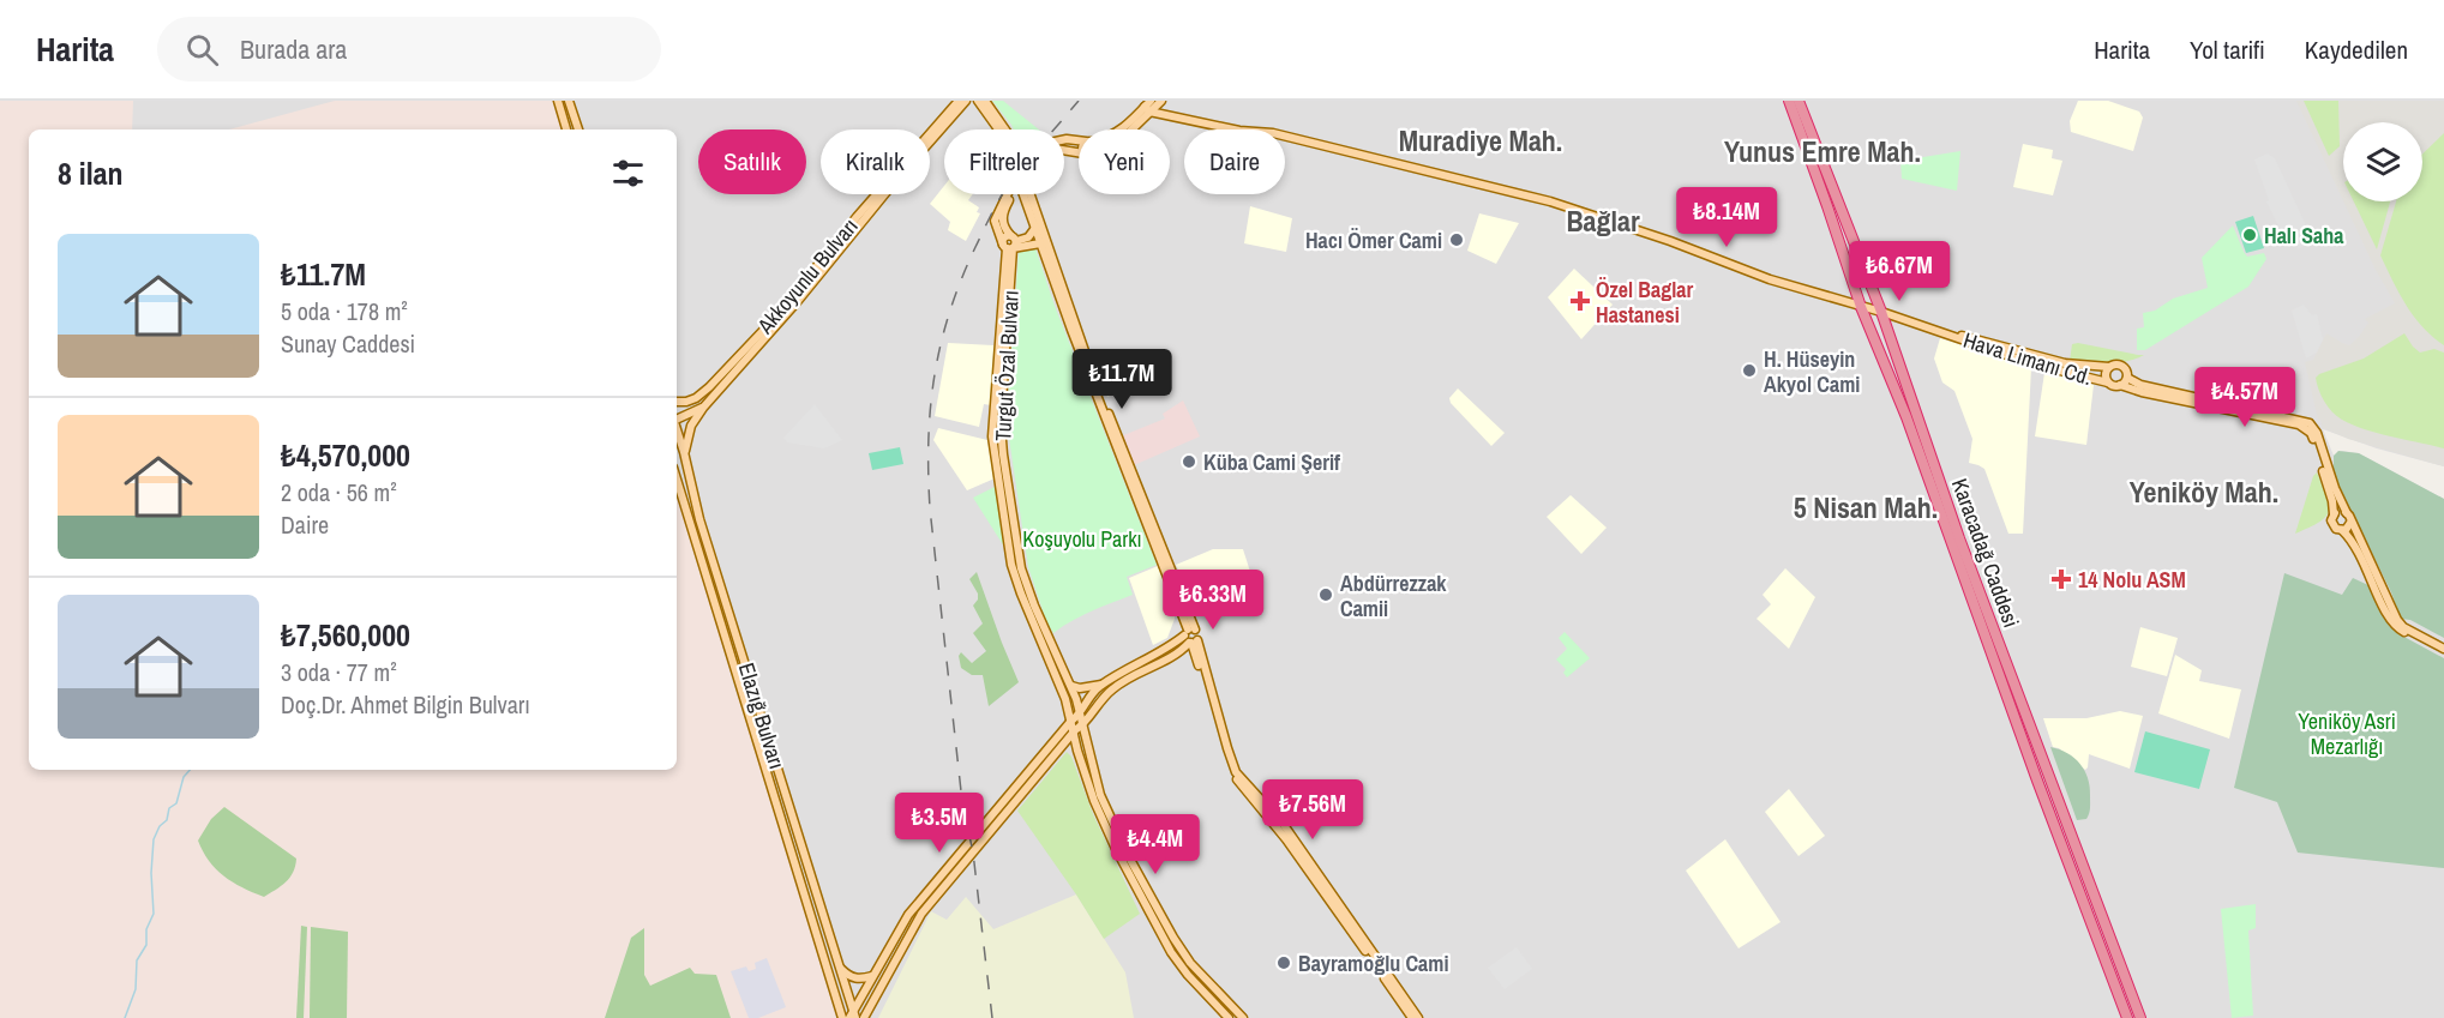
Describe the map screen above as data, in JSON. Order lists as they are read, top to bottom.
{
  "streets": {
    "highway": ["Karacadağ Caddesi"],
    "main road": [
      "Akkoyunlu Bulvarı",
      "Hava Limanı Cd.",
      "Turgut Özal Bulvarı",
      "Elazığ Bulvarı"
    ]
  },
  "districts": [
    "Muradiye Mah.",
    "Yunus Emre Mah.",
    "Bağlar",
    "Yeniköy Mah.",
    "5 Nisan Mah."
  ],
  "parks": ["Koşuyolu Parkı", "Yeniköy Asri Mezarlığı"],
  "places": {
    "other": [
      "Halı Saha",
      "Hacı Ömer Cami",
      "H. Hüseyin Akyol Cami",
      "Küba Cami Şerif",
      "Abdürrezzak Camii",
      "Bayramoğlu Cami"
    ],
    "health": ["Özel Baglar Hastanesi", "14 Nolu ASM"]
  },
  "page": {
    "header": "Harita",
    "search": "Burada ara",
    "nav": ["Harita", "Yol tarifi", "Kaydedilen"],
    "chip": [
      "Satılık",
      "Kiralık",
      "Filtreler",
      "Yeni",
      "Daire"
    ],
    "heading": "8 ilan",
    "price": [
      "₺8.14M",
      "₺6.67M",
      "₺11.7M",
      "₺4.57M",
      "₺6.33M",
      "₺7.56M",
      "₺3.5M",
      "₺4.4M"
    ],
    "list": [
      {
        "name": "₺11.7M",
        "note": "5 oda · 178 m² · Sunay Caddesi"
      },
      {
        "name": "₺4,570,000",
        "note": "2 oda · 56 m² · Daire"
      },
      {
        "name": "₺7,560,000",
        "note": "3 oda · 77 m² · Doç.Dr. Ahmet Bilgin Bulvarı"
      }
    ]
  }
}
